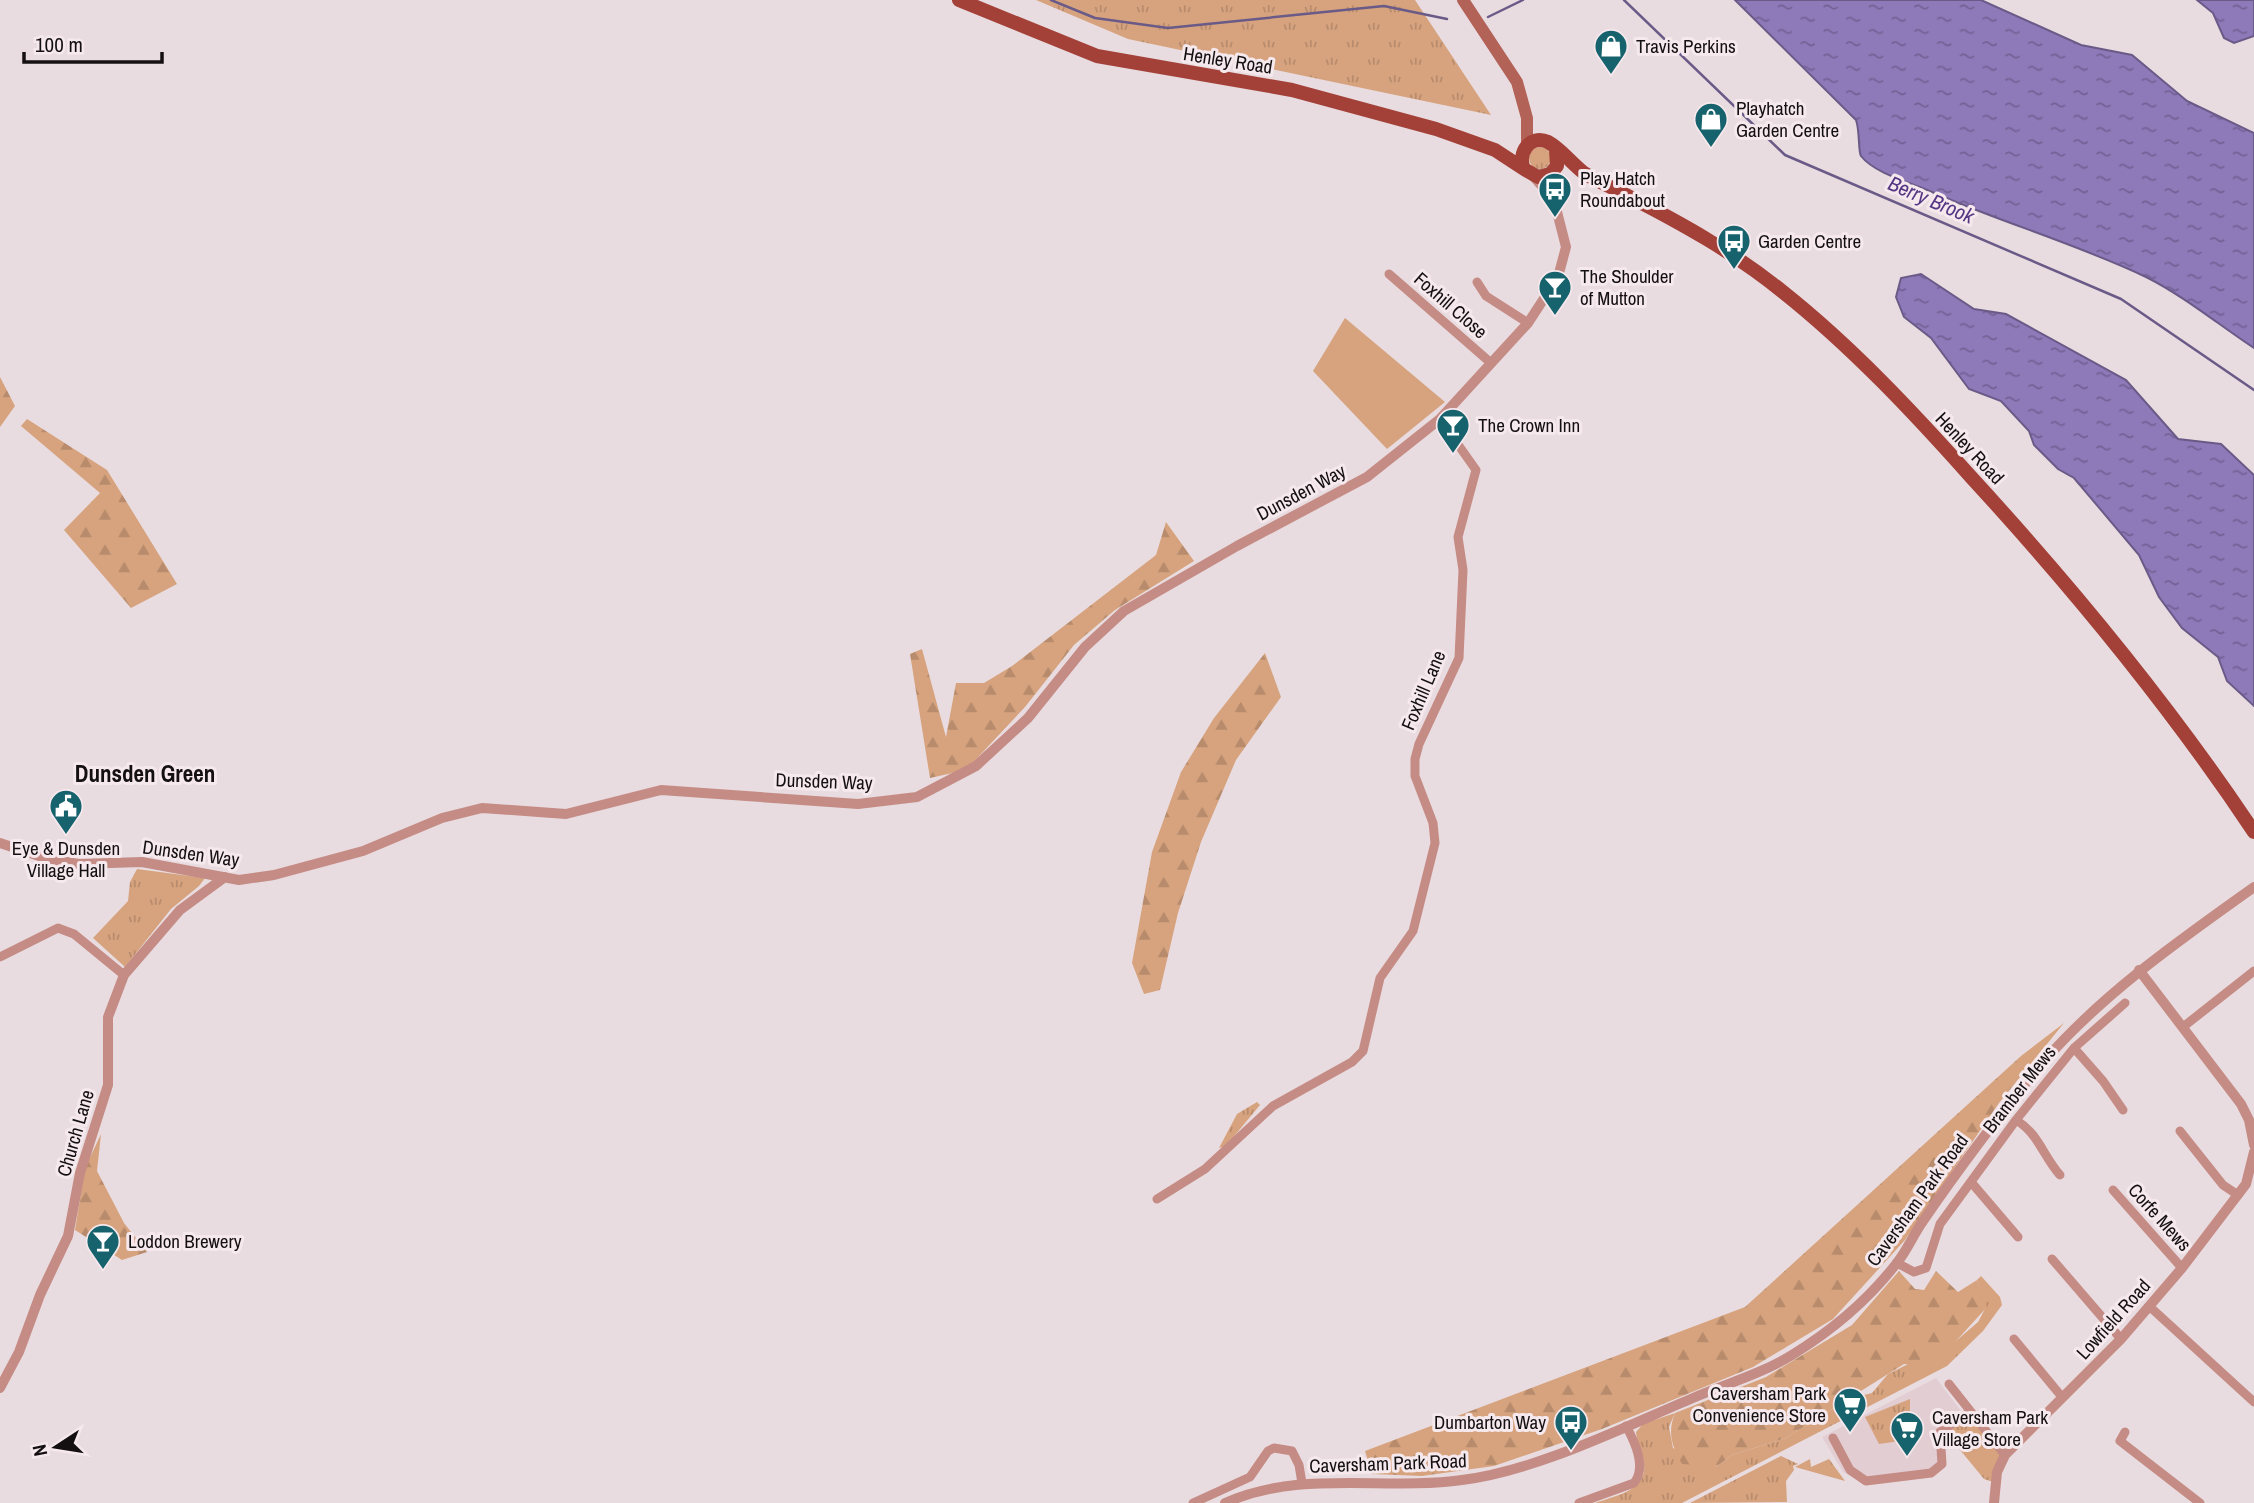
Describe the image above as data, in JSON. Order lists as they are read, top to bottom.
{
  "streets": {
    "main road": ["Henley Road"],
    "street": [
      "Foxhill Close",
      "Dunsden Way",
      "Foxhill Lane",
      "Bramber Mews",
      "Church Lane",
      "Caversham Park Road",
      "Corfe Mews",
      "Lowfield Road"
    ]
  },
  "crossings": [
    ["Henley Road", "Dunsden Way"],
    ["Foxhill Close", "Dunsden Way"],
    ["Dunsden Way", "Foxhill Lane"],
    ["Dunsden Way", "Church Lane"],
    ["Bramber Mews", "Caversham Park Road"],
    ["Corfe Mews", "Lowfield Road"]
  ],
  "districts": ["Dunsden Green"],
  "water": ["Berry Brook"],
  "places": {
    "shop": ["Travis Perkins", "Playhatch Garden Centre"],
    "bus stop": ["Play Hatch Roundabout", "Garden Centre", "Dumbarton Way"],
    "bar": ["The Shoulder of Mutton", "The Crown Inn", "Loddon Brewery"],
    "public building": ["Eye & Dunsden Village Hall"],
    "supermarket": ["Caversham Park Convenience Store", "Caversham Park Village Store"]
  },
  "scale_bar": "100 m",
  "north": "left"
}
